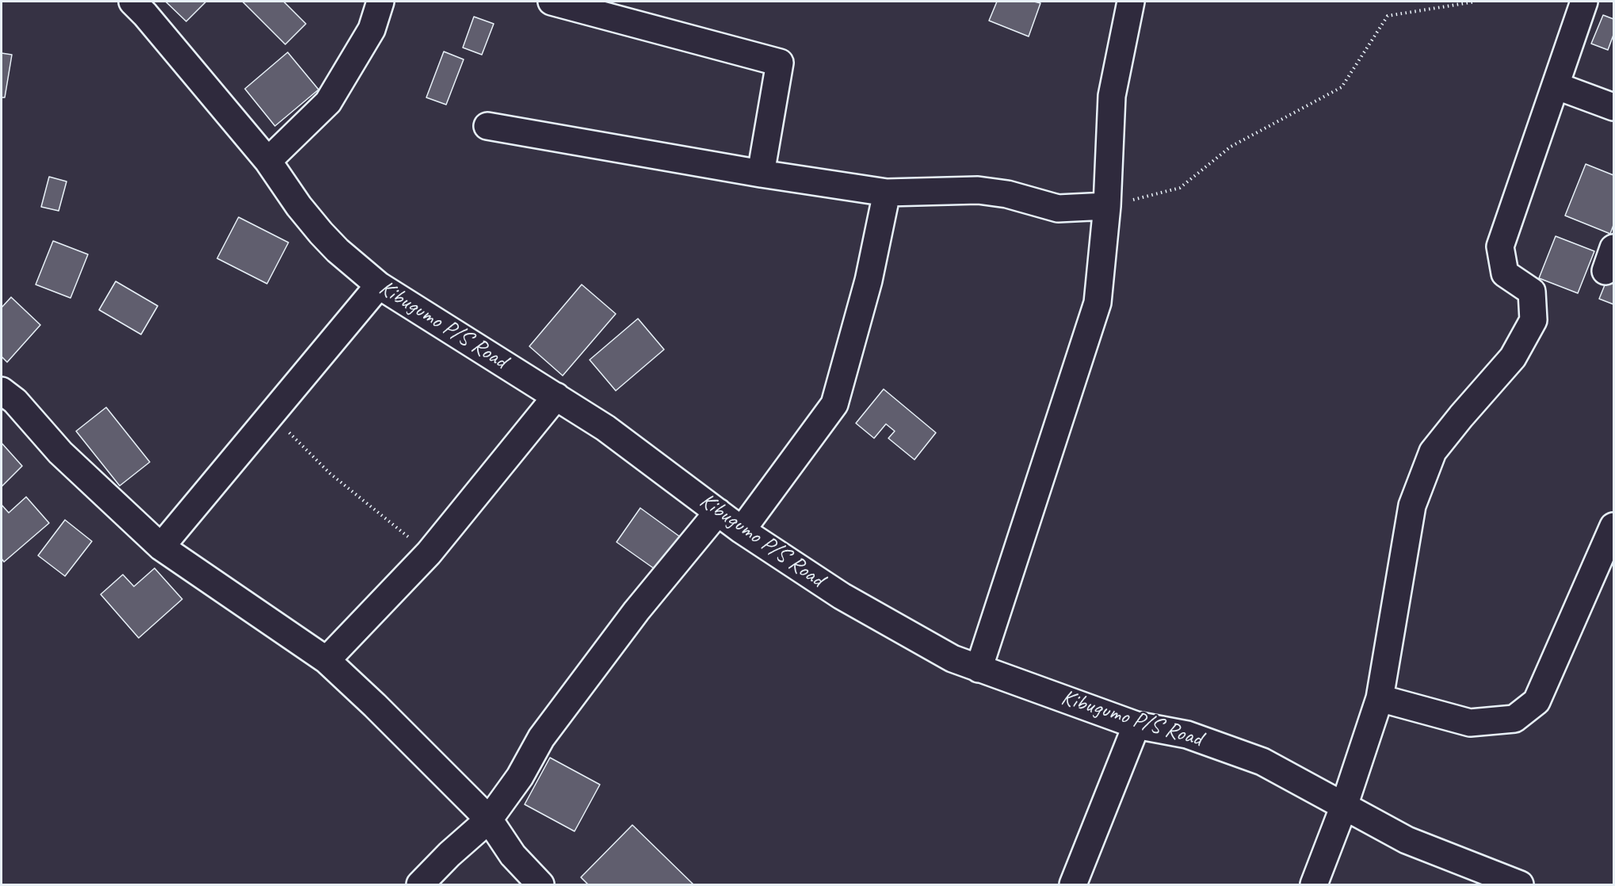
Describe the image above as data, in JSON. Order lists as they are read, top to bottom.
{
  "streets": {
    "street": ["Kibugumo P/S Road"]
  }
}
